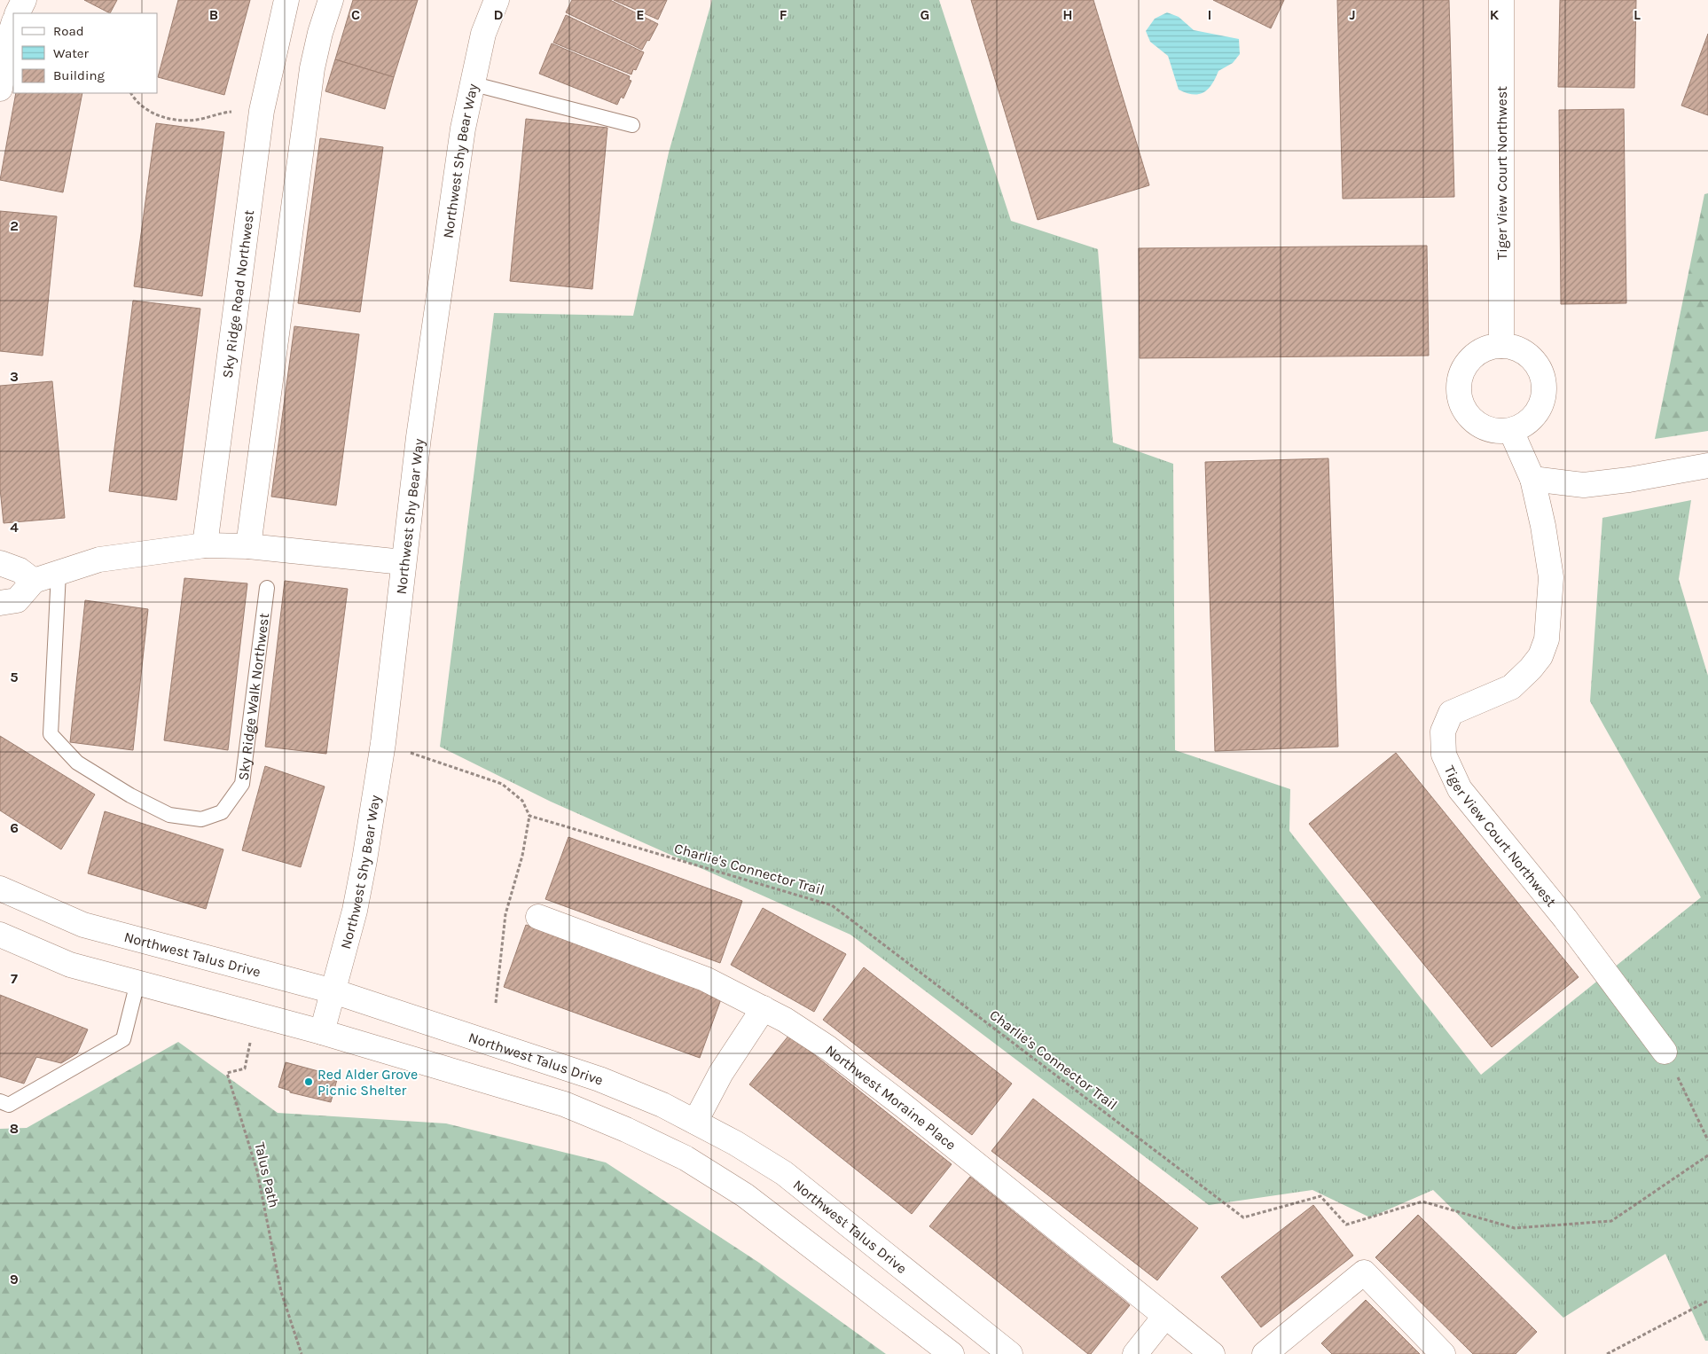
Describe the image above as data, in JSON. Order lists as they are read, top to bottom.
{
  "streets": {
    "street": [
      "Northwest Shy Bear Way",
      "Tiger View Court Northwest",
      "Sky Ridge Road Northwest",
      "Northwest Talus Drive",
      "Northwest Moraine Place"
    ],
    "lane": ["Sky Ridge Walk Northwest"],
    "path": ["Charlie's Connector Trail", "Talus Path"]
  },
  "crossings": [
    ["Northwest Shy Bear Way", "Charlie's Connector Trail"],
    ["Northwest Shy Bear Way", "Northwest Talus Drive"]
  ],
  "places": ["Red Alder Grove Picnic Shelter"],
  "legend": ["Road", "Water", "Building"],
  "grid": {
    "columns": [
      "B",
      "C",
      "D",
      "E",
      "F",
      "G",
      "H",
      "I",
      "J",
      "K",
      "L"
    ],
    "rows": [
      "2",
      "3",
      "4",
      "5",
      "6",
      "7",
      "8",
      "9"
    ]
  }
}
